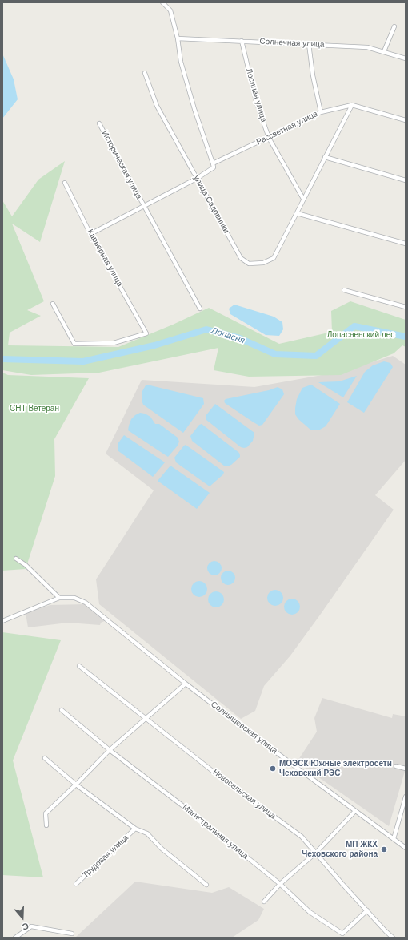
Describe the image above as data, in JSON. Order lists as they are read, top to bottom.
{
  "streets": {
    "street": [
      "Солнечная улица",
      "Лосиная улица",
      "Рассветная улица",
      "Историческая улица",
      "улица Садовники",
      "Карьерная улица",
      "Солнышевская улица",
      "Новосельская улица",
      "Магистральная улица",
      "Трудовая улица"
    ]
  },
  "crossings": [
    ["Солнечная улица", "Лосиная улица"],
    ["Лосиная улица", "Рассветная улица"],
    ["Лосиная улица", "улица Садовники"],
    ["Рассветная улица", "улица Садовники"],
    ["Новосельская улица", "Магистральная улица"]
  ],
  "water": ["Лопасня"],
  "parks": ["Лопасненский лес", "СНТ Ветеран"],
  "places": ["МОЭСК Южные электросети Чеховский РЭС", "МП ЖКХ Чеховского района"],
  "north": "bottom"
}
